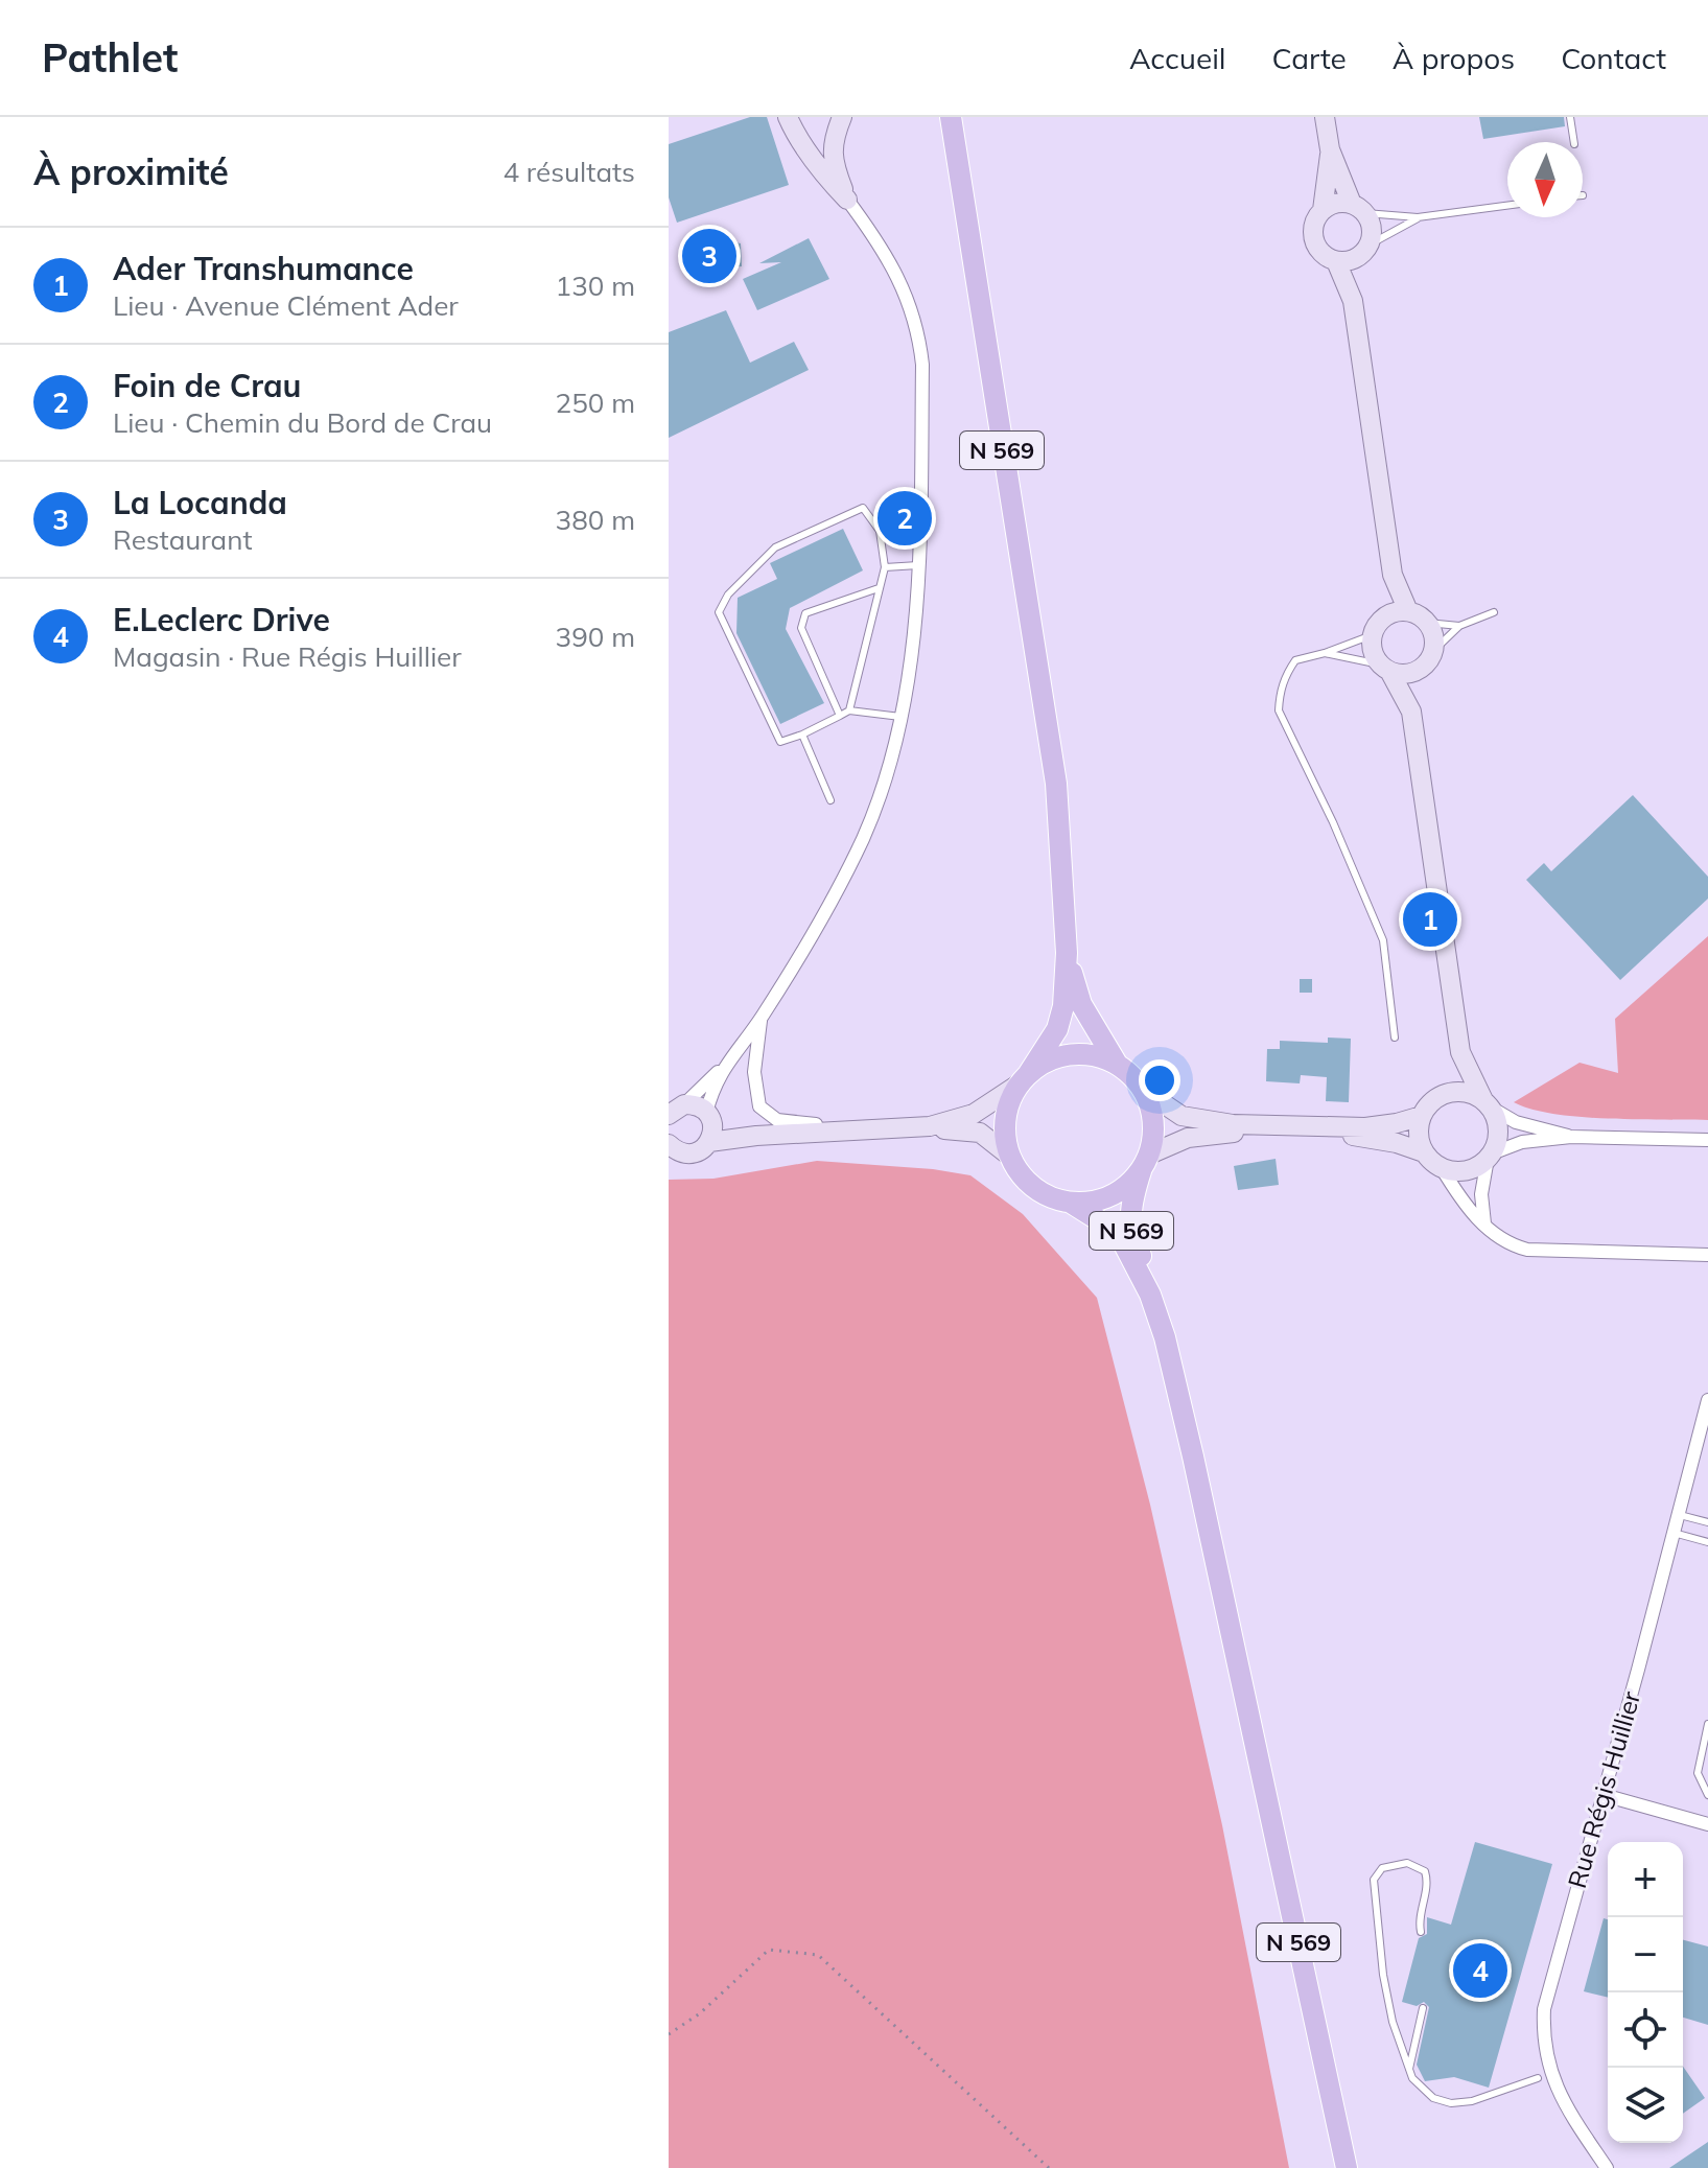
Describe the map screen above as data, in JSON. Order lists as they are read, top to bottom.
{
  "streets": {
    "main road": ["N 569"],
    "street": ["Rue Régis Huillier"]
  },
  "north": "bottom",
  "page": {
    "header": "Pathlet",
    "nav": [
      "Accueil",
      "Carte",
      "À propos",
      "Contact"
    ],
    "heading": ["À proximité", "4 résultats"],
    "pins": [
      "3",
      "2",
      "1",
      "4"
    ],
    "list": [
      {
        "mark": "1",
        "name": "Ader Transhumance",
        "note": "Lieu · Avenue Clément Ader",
        "value": "130 m"
      },
      {
        "mark": "2",
        "name": "Foin de Crau",
        "note": "Lieu · Chemin du Bord de Crau",
        "value": "250 m"
      },
      {
        "mark": "3",
        "name": "La Locanda",
        "note": "Restaurant",
        "value": "380 m"
      },
      {
        "mark": "4",
        "name": "E.Leclerc Drive",
        "note": "Magasin · Rue Régis Huillier",
        "value": "390 m"
      }
    ],
    "map_buttons": ["+", "−"]
  }
}
